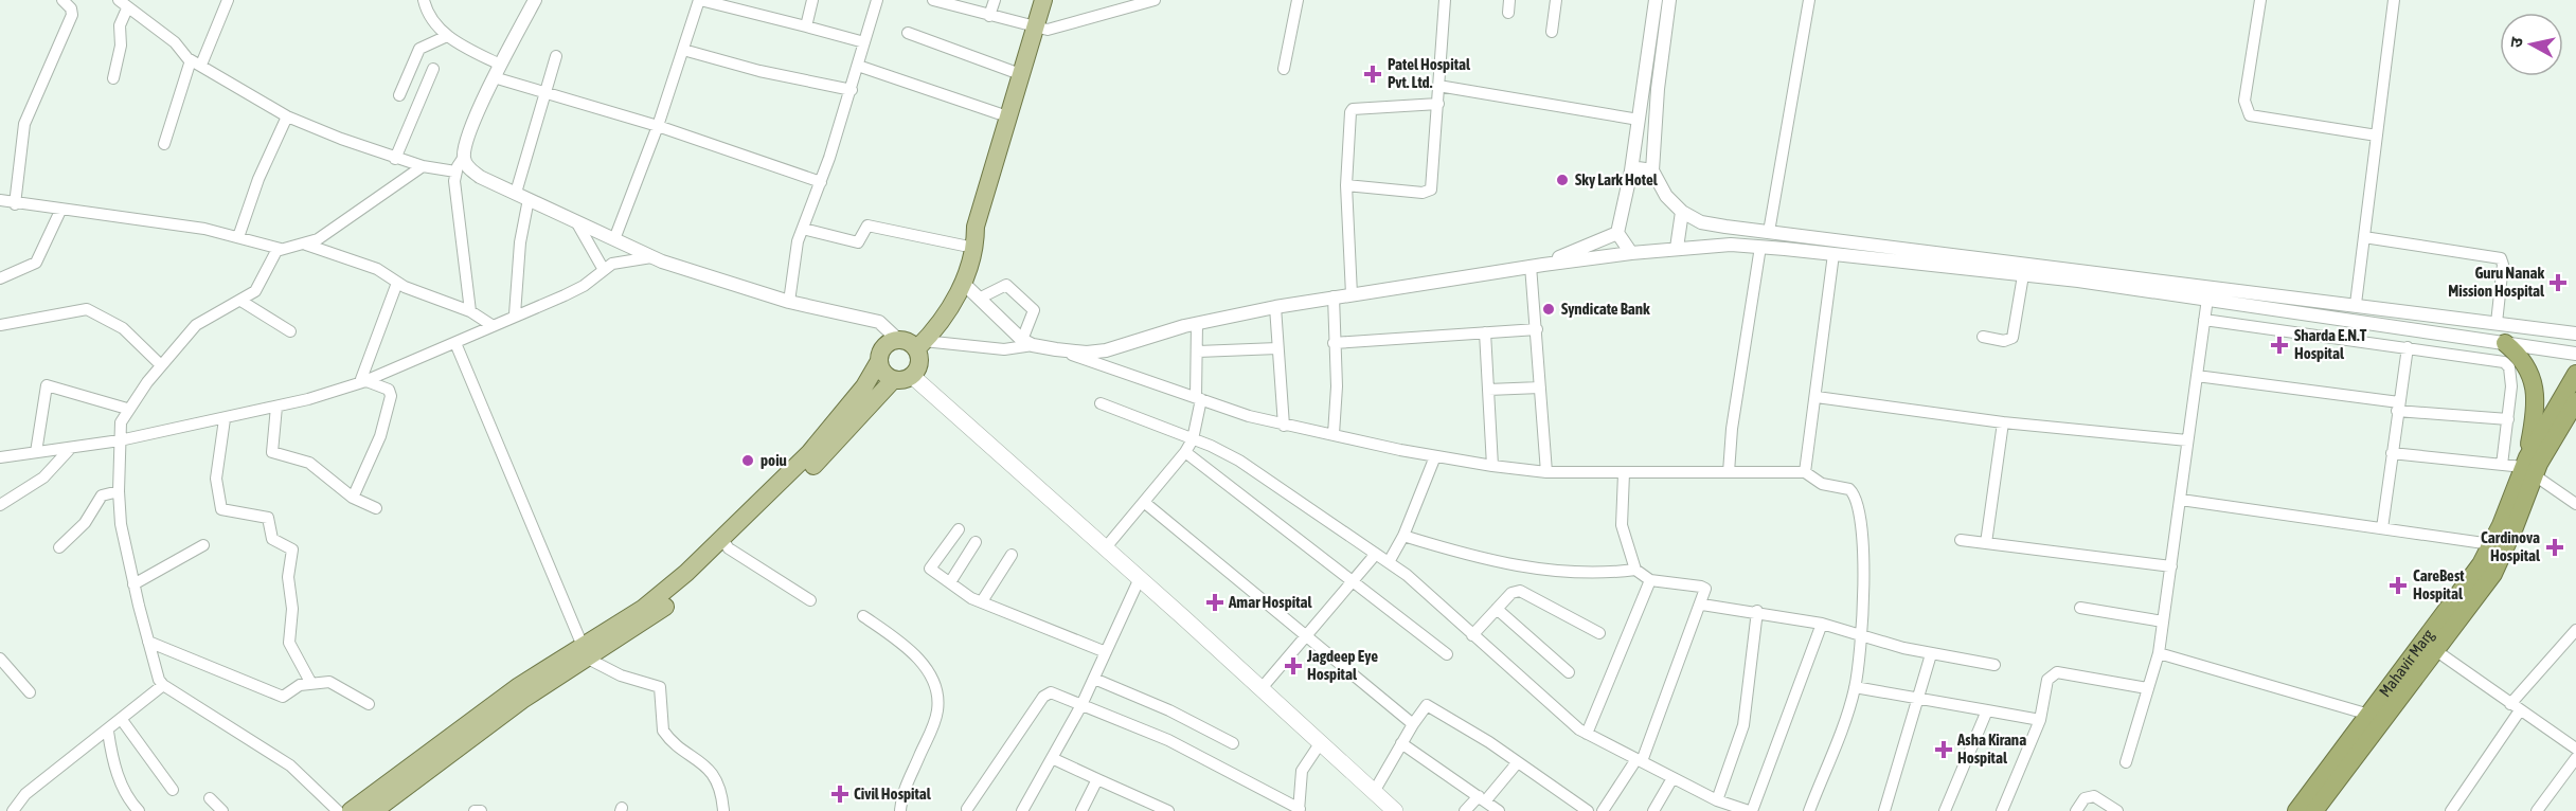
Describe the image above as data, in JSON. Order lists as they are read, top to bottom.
{
  "streets": {
    "highway": ["Mahavir Marg"]
  },
  "places": {
    "health": [
      "Patel Hospital Pvt. Ltd.",
      "Guru Nanak Mission Hospital",
      "Sharda E.N.T Hospital",
      "Cardinova Hospital",
      "CareBest Hospital",
      "Amar Hospital",
      "Jagdeep Eye Hospital",
      "Asha Kirana Hospital",
      "Civil Hospital"
    ],
    "other": ["Sky Lark Hotel", "Syndicate Bank", "poiu"]
  },
  "north": "left"
}
